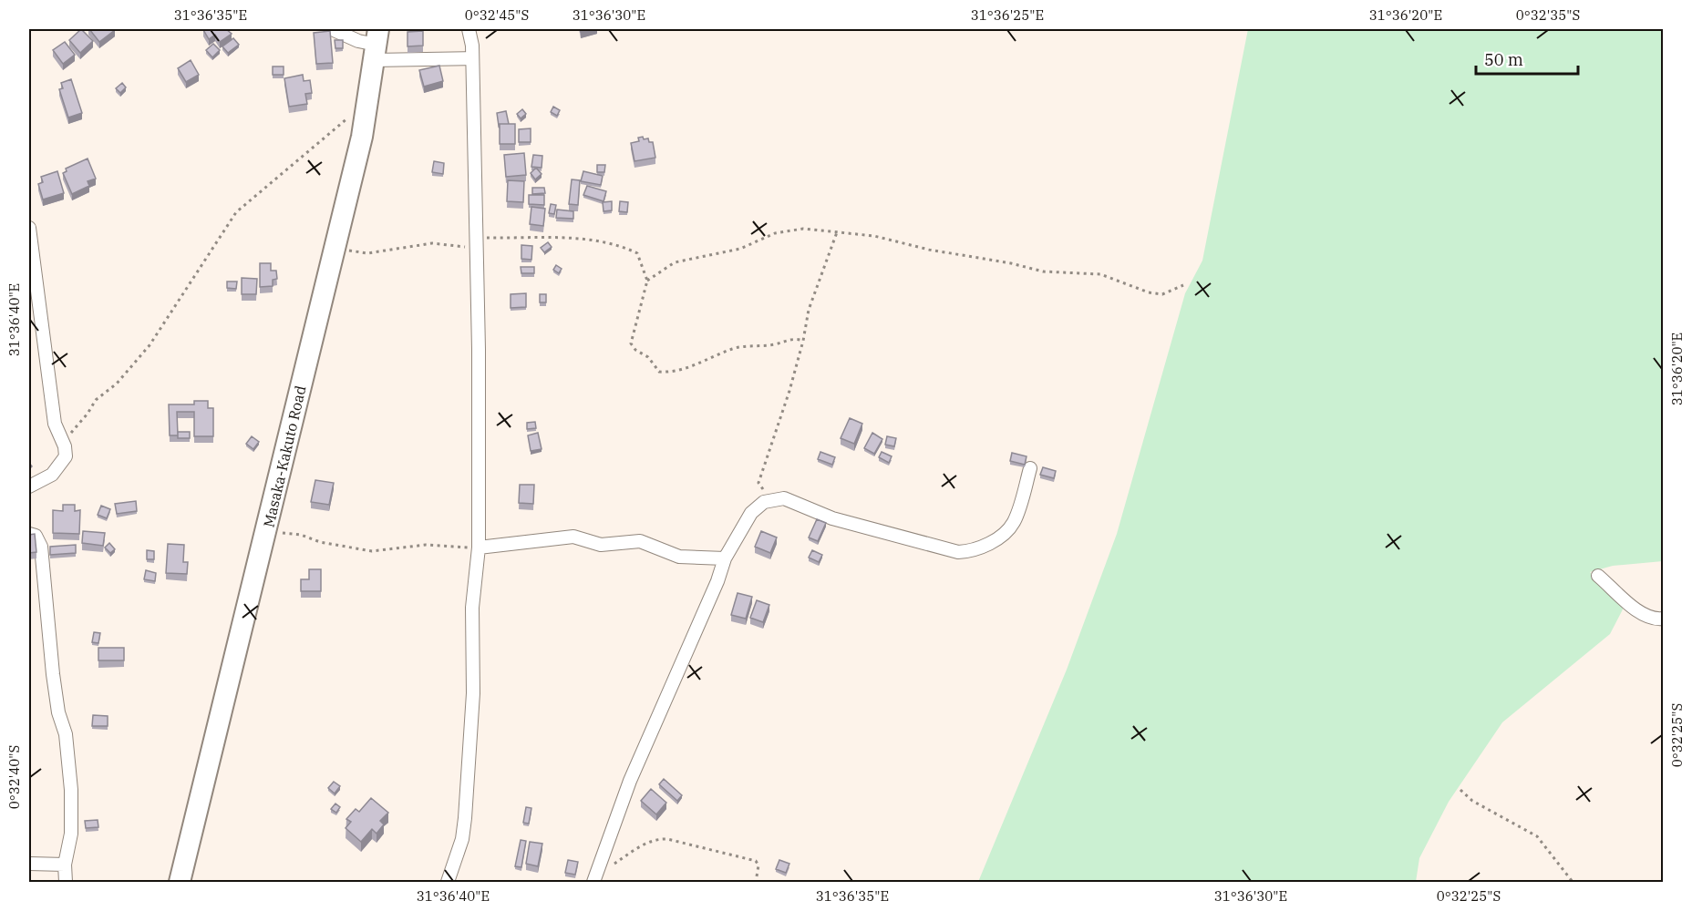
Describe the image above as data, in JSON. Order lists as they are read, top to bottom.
{
  "streets": {
    "highway": ["Masaka-Kakuto Road"]
  },
  "scale_bar": "50 m",
  "coordinates": [
    "31°36'35\"E",
    "0°32'45\"S",
    "31°36'30\"E",
    "31°36'25\"E",
    "31°36'20\"E",
    "0°32'35\"S",
    "31°36'40\"E",
    "0°32'25\"S",
    "0°32'40\"S"
  ]
}
